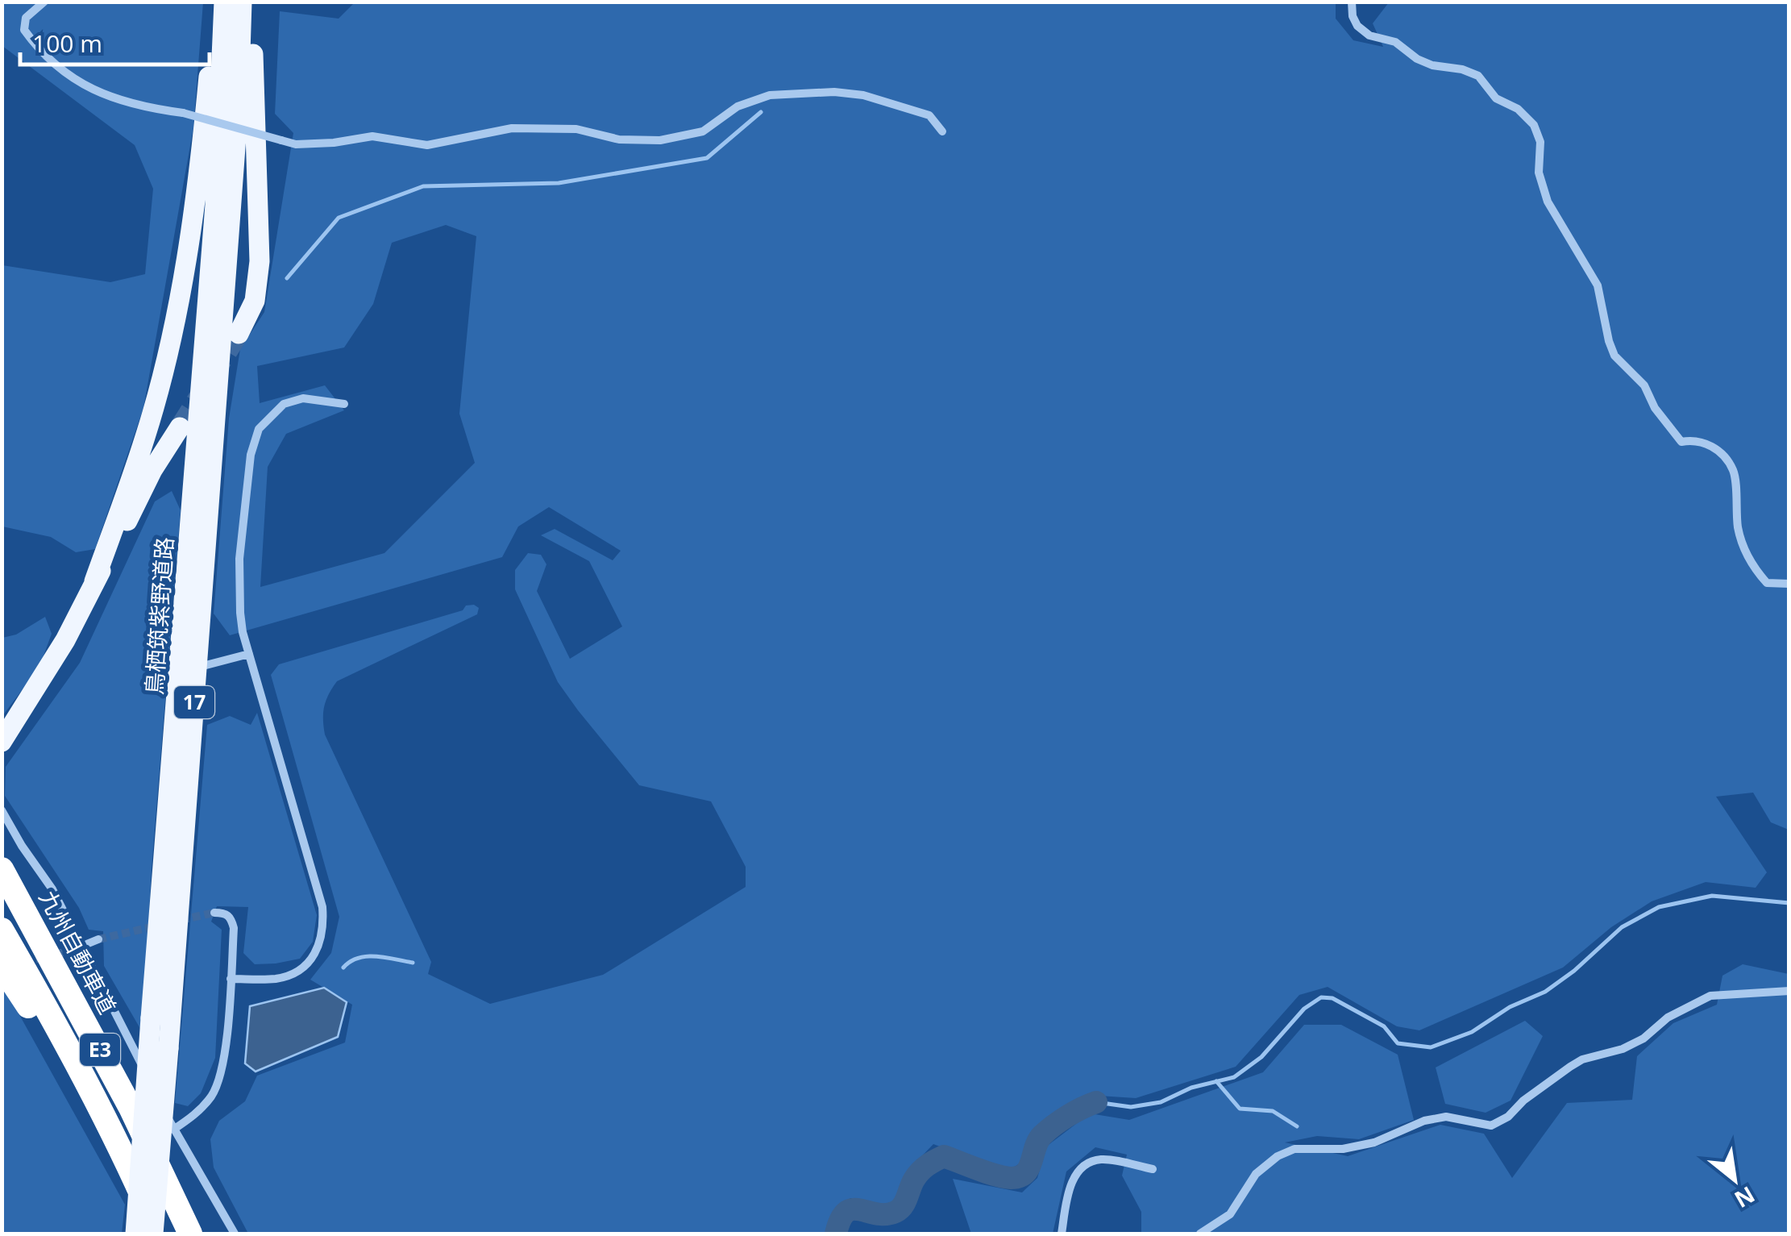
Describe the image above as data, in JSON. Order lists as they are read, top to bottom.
{
  "streets": {
    "highway": ["九州自動車道", "E3"],
    "main road": ["鳥栖筑紫野道路", "17"]
  },
  "crossings": [
    ["鳥栖筑紫野道路", "17"],
    ["鳥栖筑紫野道路", "E3"]
  ],
  "scale_bar": "100 m",
  "north": "bottom right"
}
